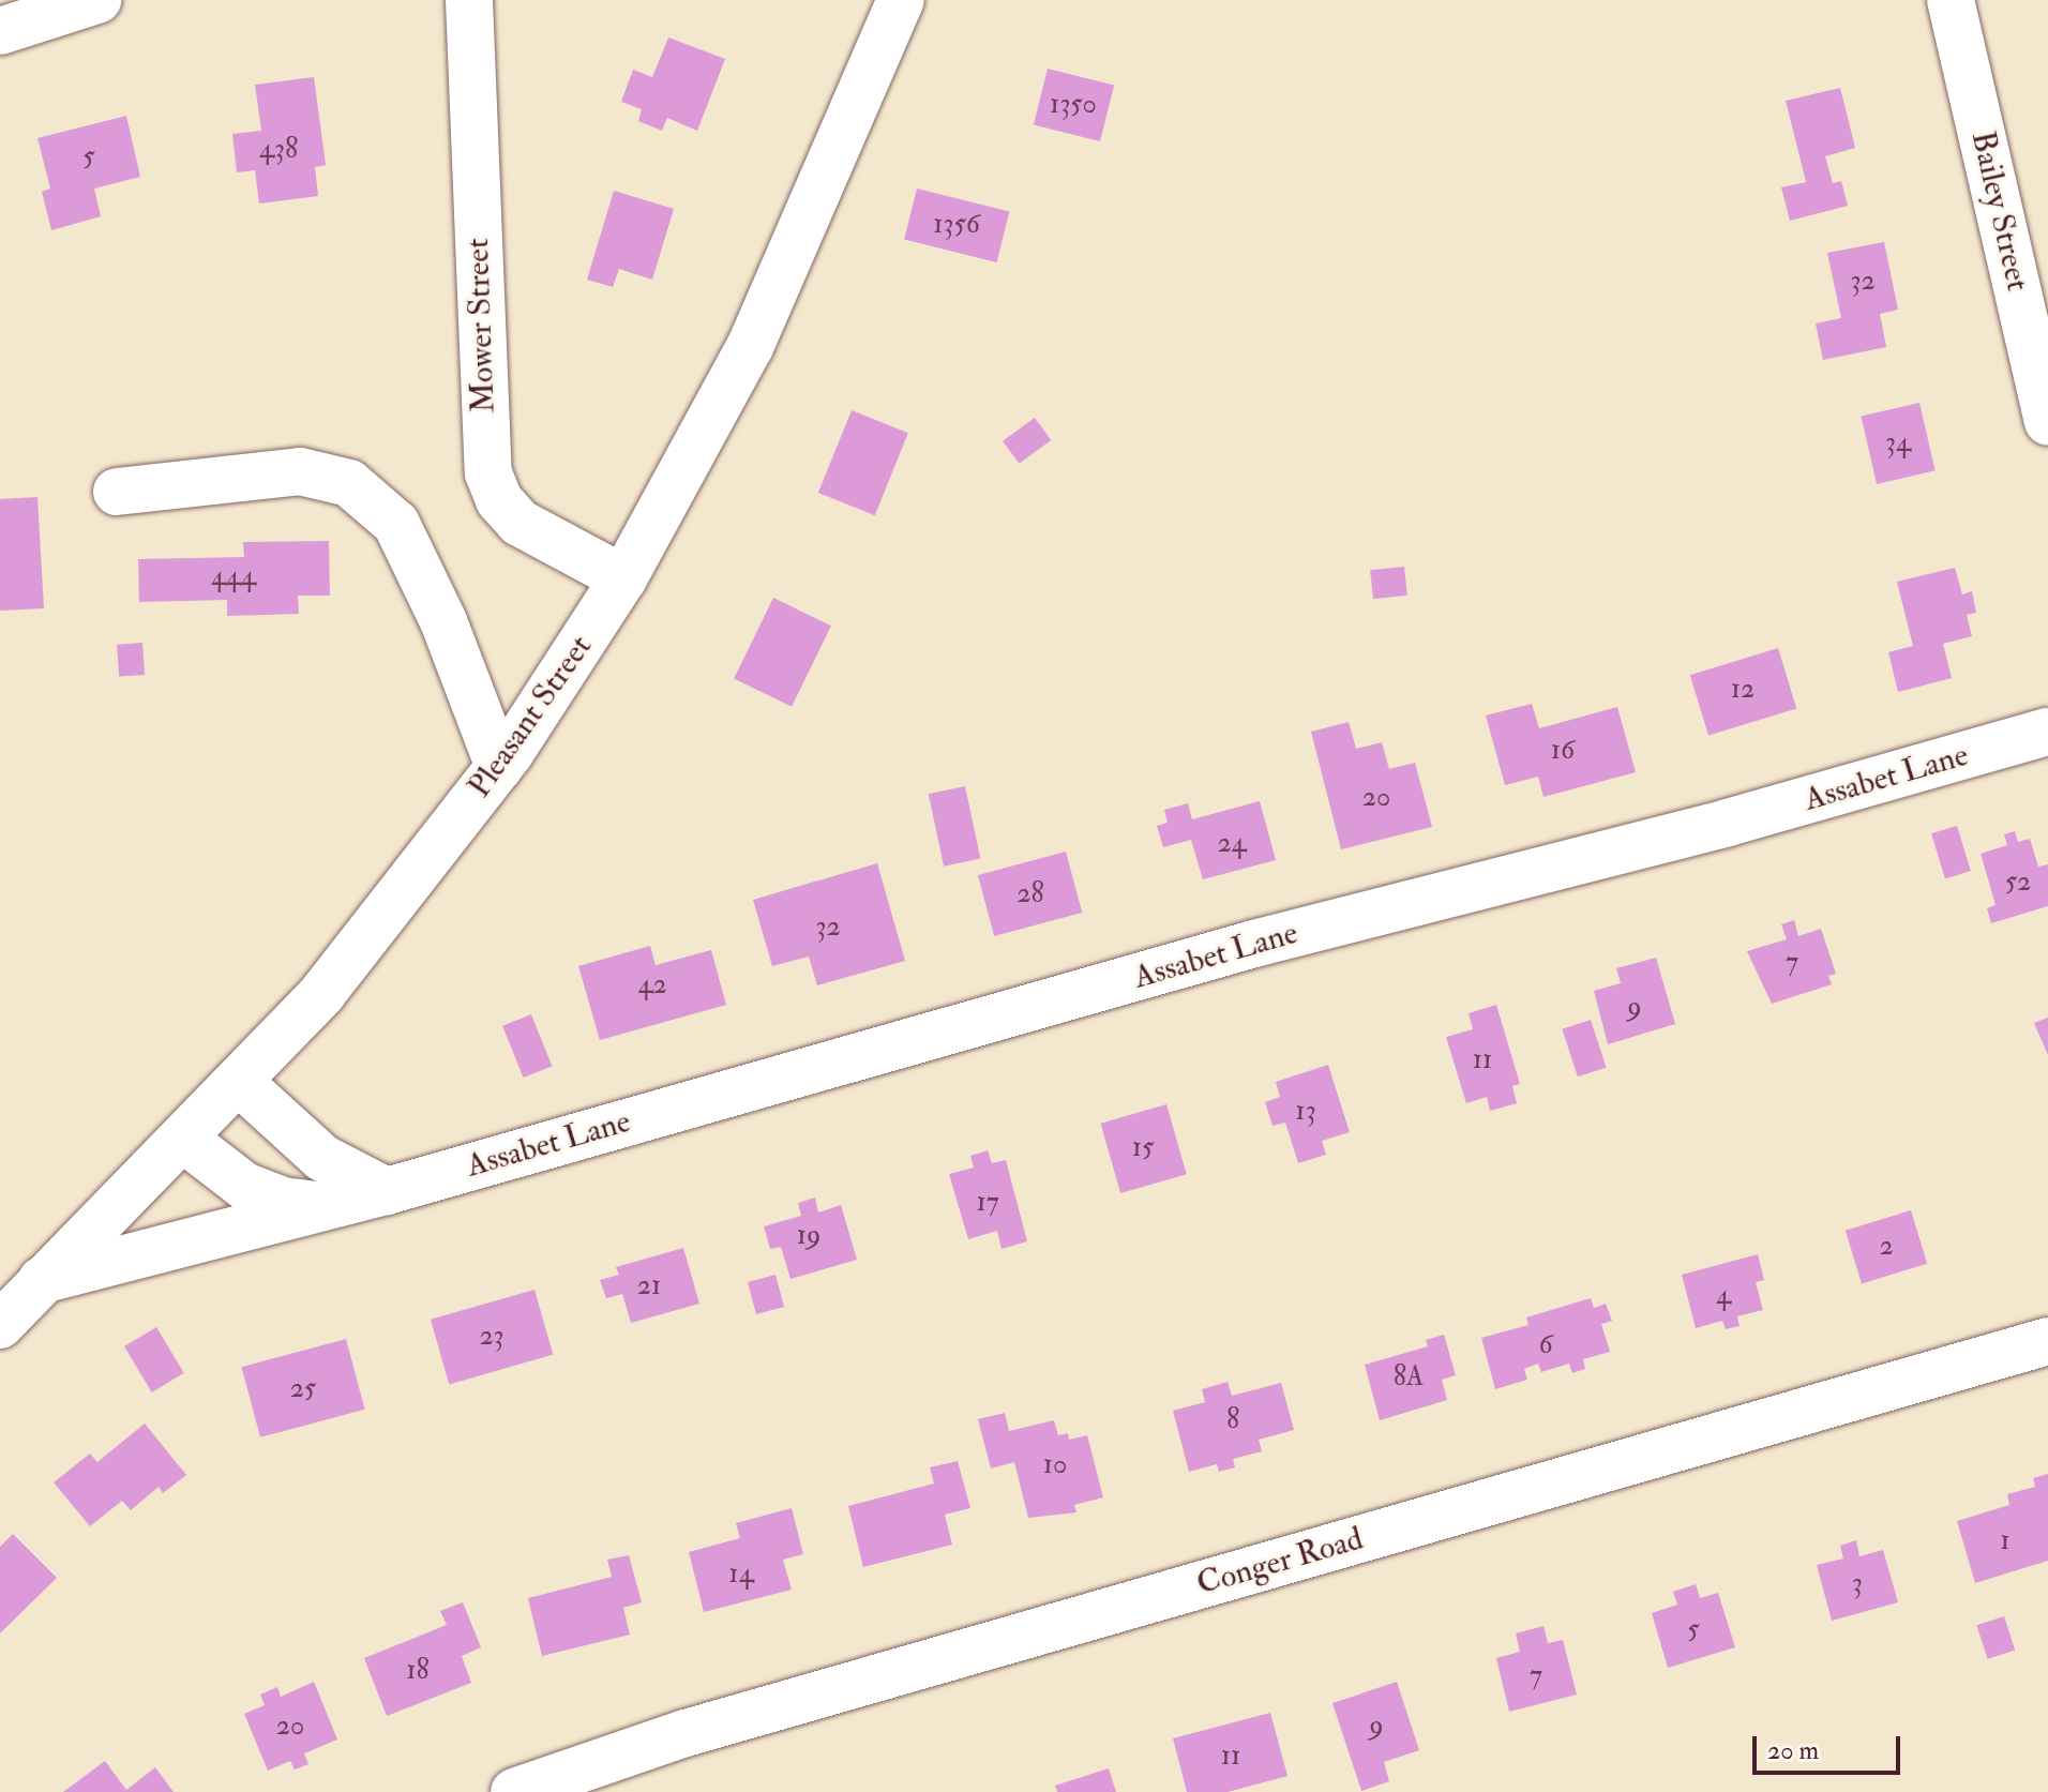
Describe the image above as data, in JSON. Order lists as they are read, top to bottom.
{
  "streets": {
    "street": [
      "Bailey Street",
      "Mower Street",
      "Pleasant Street",
      "Assabet Lane",
      "Conger Road"
    ]
  },
  "crossings": [
    ["Mower Street", "Pleasant Street"],
    ["Pleasant Street", "Assabet Lane"]
  ],
  "house_numbers": [
    "1350",
    "438",
    "5",
    "1356",
    "32",
    "34",
    "444",
    "12",
    "16",
    "20",
    "24",
    "52",
    "28",
    "32",
    "7",
    "42",
    "9",
    "11",
    "13",
    "15",
    "17",
    "19",
    "2",
    "21",
    "4",
    "23",
    "6",
    "8A",
    "25",
    "8",
    "10",
    "1",
    "14",
    "3",
    "5",
    "18",
    "7",
    "20",
    "9",
    "11"
  ],
  "scale_bar": "20 m"
}
